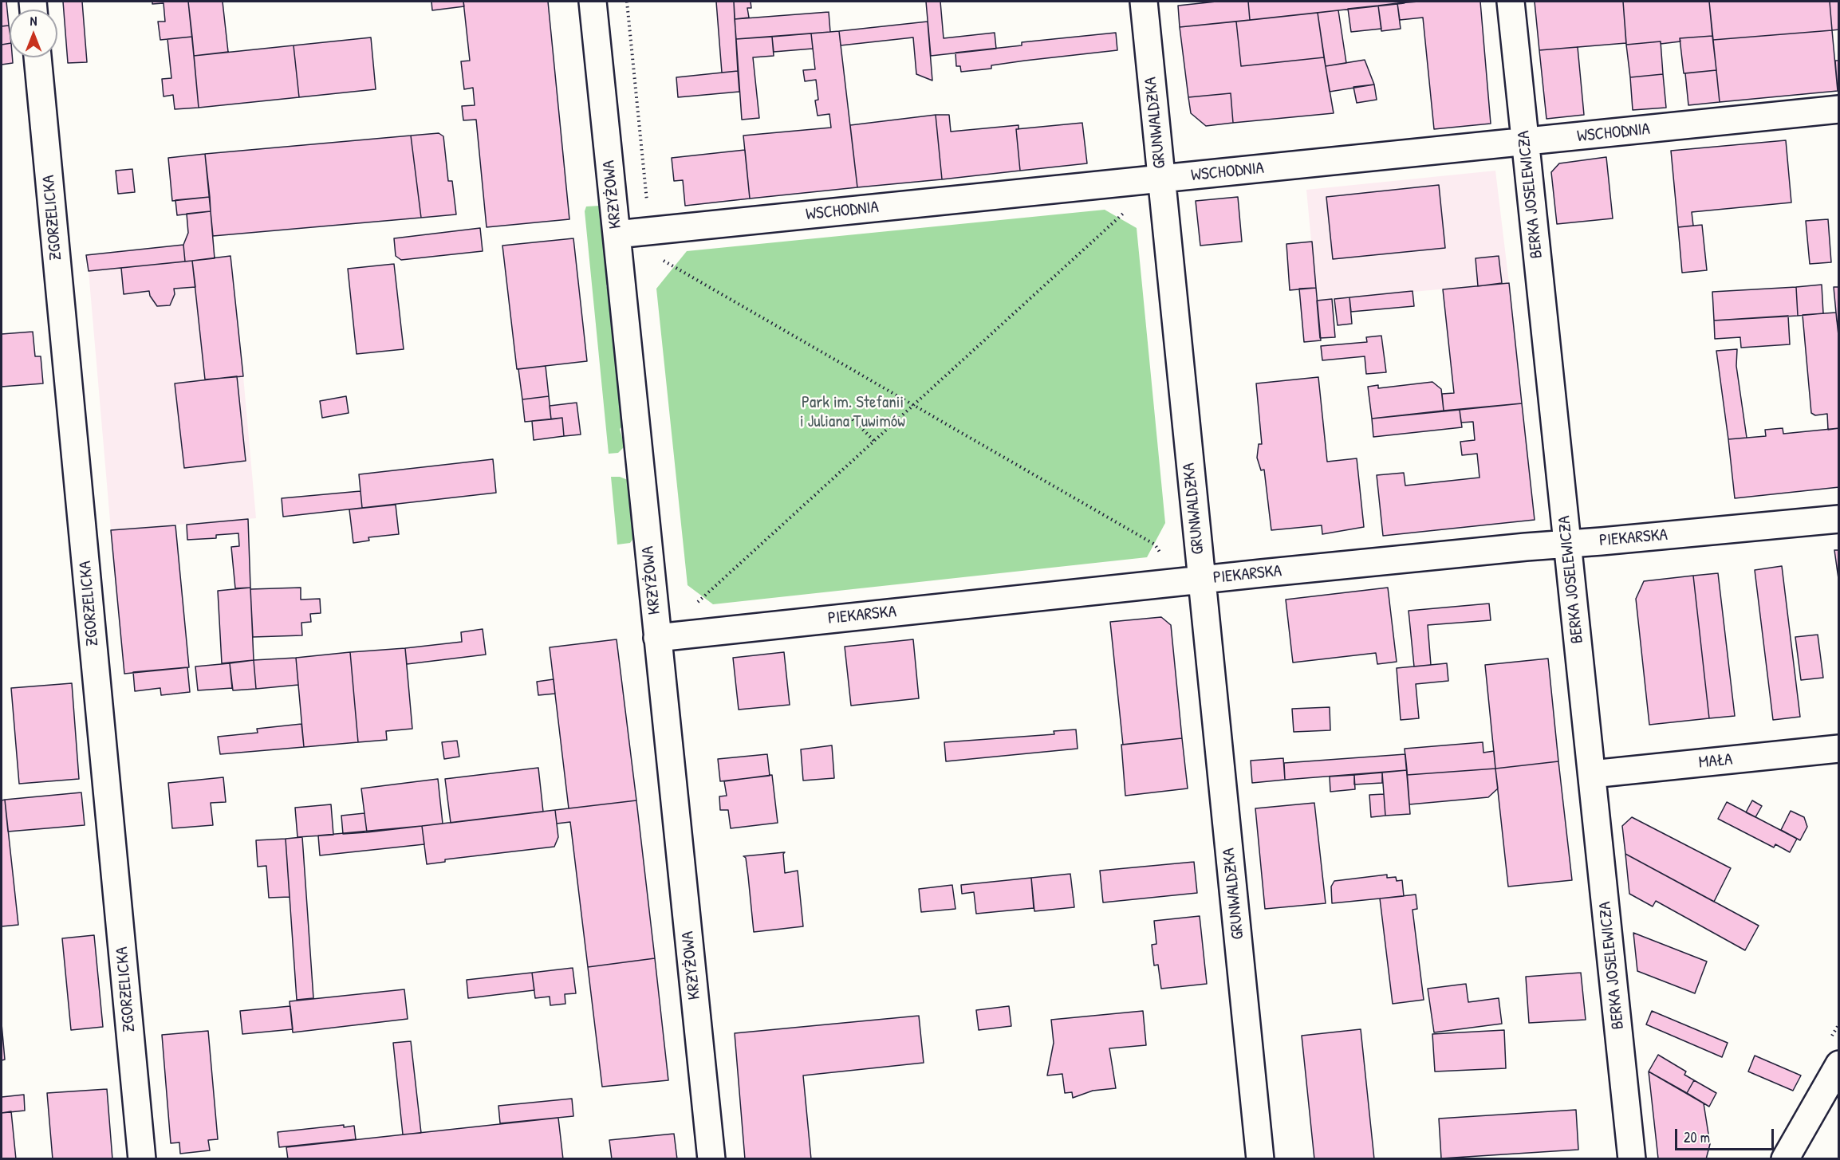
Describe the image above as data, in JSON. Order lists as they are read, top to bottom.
{
  "streets": {
    "street": [
      "GRUNWALDZKA",
      "WSCHODNIA",
      "KRZYŻOWA",
      "BERKA JOSELEWICZA",
      "ZGORZELICKA",
      "PIEKARSKA",
      "MAŁA"
    ]
  },
  "crossings": [
    ["GRUNWALDZKA", "WSCHODNIA"],
    ["GRUNWALDZKA", "PIEKARSKA"],
    ["WSCHODNIA", "KRZYŻOWA"],
    ["WSCHODNIA", "BERKA JOSELEWICZA"],
    ["KRZYŻOWA", "PIEKARSKA"],
    ["BERKA JOSELEWICZA", "PIEKARSKA"],
    ["BERKA JOSELEWICZA", "MAŁA"]
  ],
  "parks": ["Park im. Stefanii i Juliana Tuwimów"],
  "scale_bar": "20 m",
  "north": "top"
}
